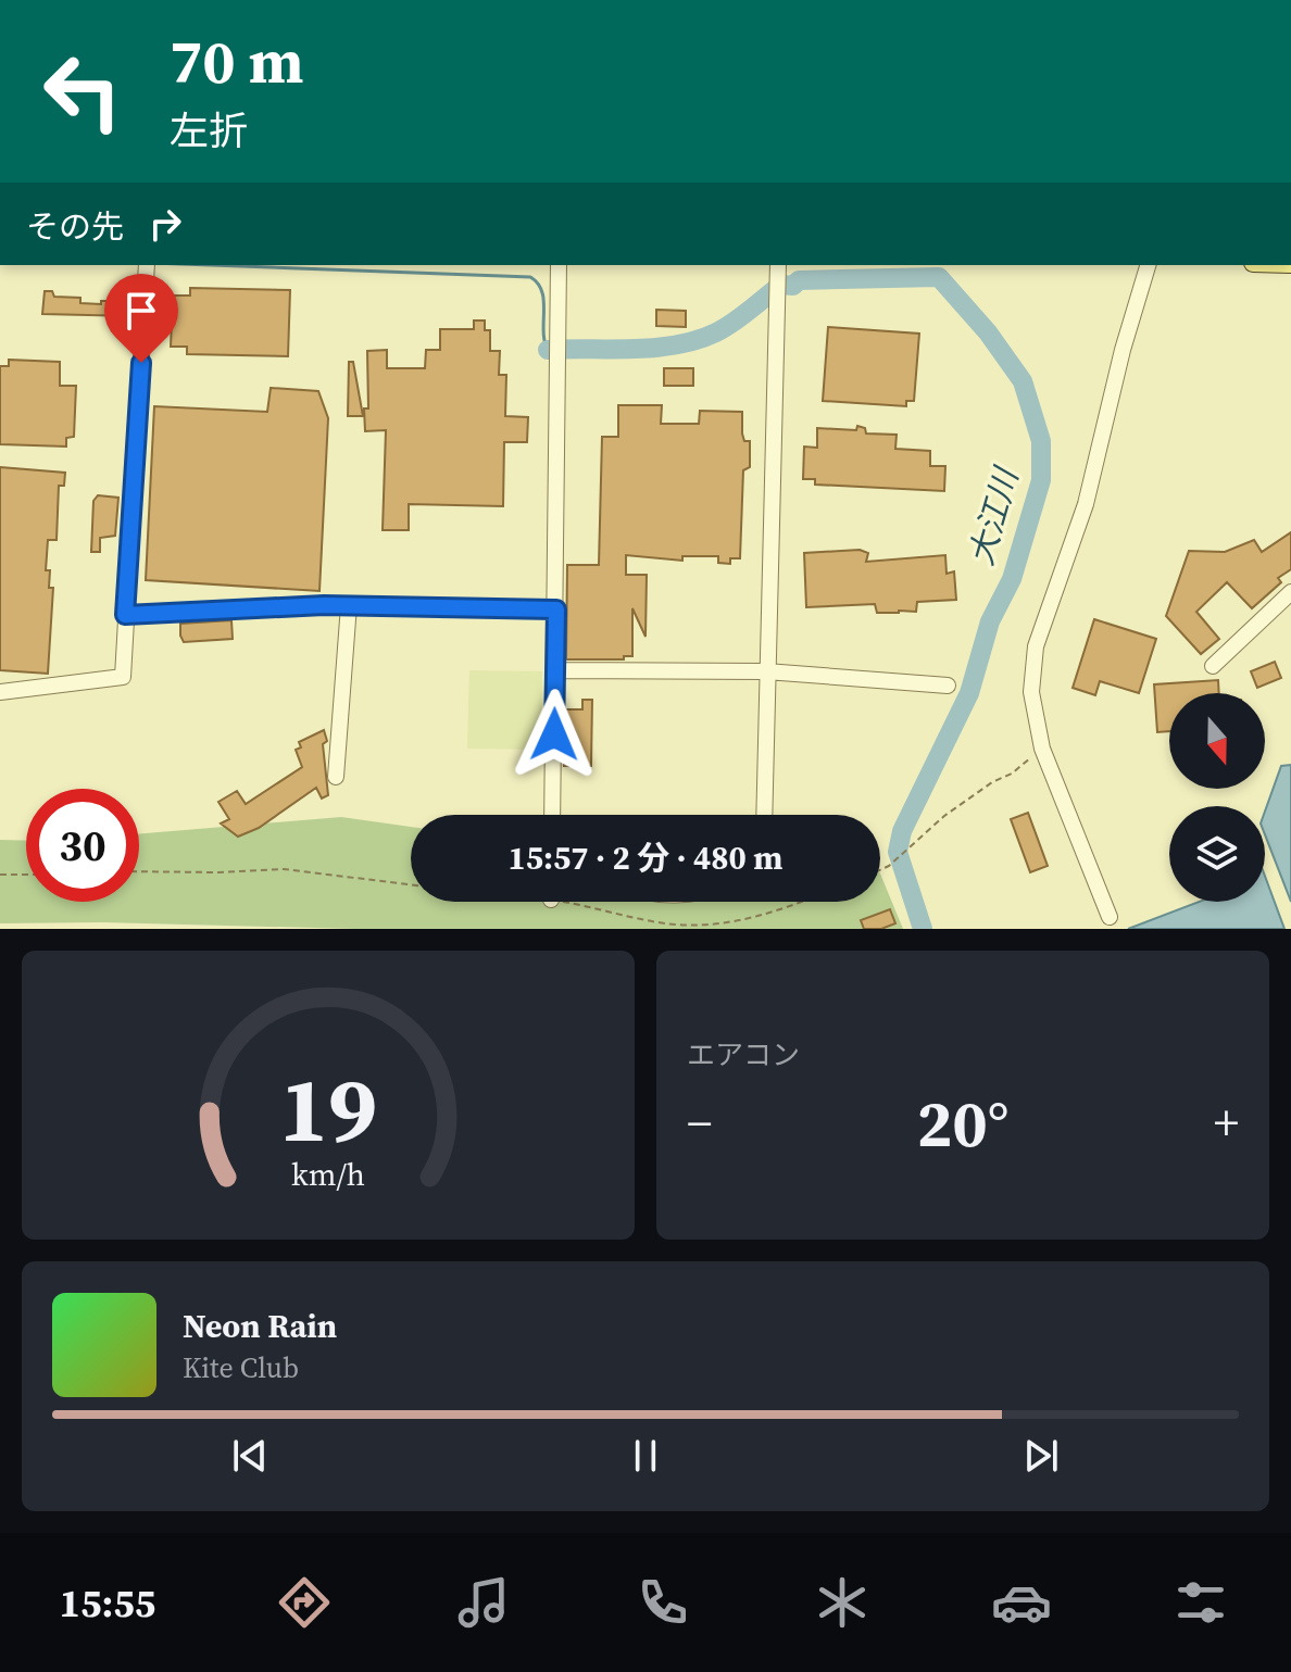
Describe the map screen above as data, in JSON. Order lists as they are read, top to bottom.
{
  "water": ["大江川"],
  "north": "bottom",
  "page": {
    "turn": ["70 m", "左折"],
    "then": "その先",
    "limit": "30",
    "trip": "15:57 · 2 分 · 480 m",
    "tile": "エアコン",
    "heat": ["−", "20°", "+"],
    "song": ["Neon Rain", "Kite Club"],
    "tabs": "15:55",
    "gauge": ["19", "km/h"]
  }
}
